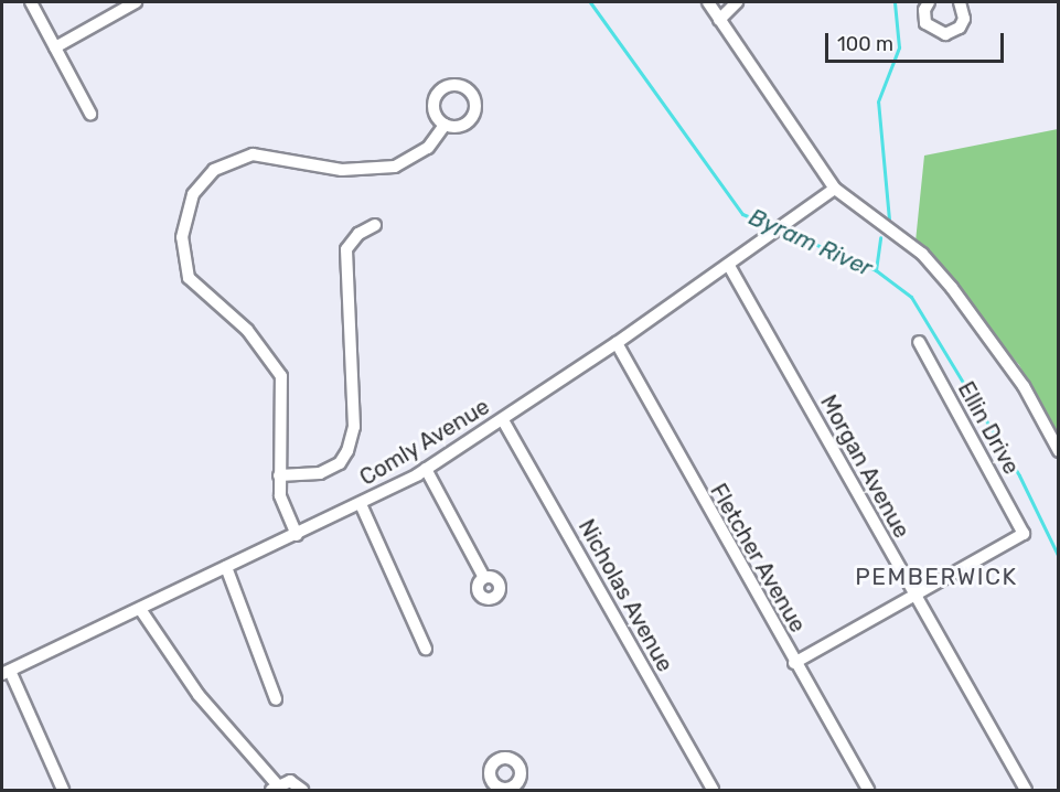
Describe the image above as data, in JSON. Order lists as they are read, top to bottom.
{
  "streets": {
    "street": [
      "Ellin Drive",
      "Comly Avenue",
      "Morgan Avenue",
      "Fletcher Avenue",
      "Nicholas Avenue"
    ]
  },
  "crossings": [
    ["Ellin Drive", "Morgan Avenue"],
    ["Comly Avenue", "Morgan Avenue"],
    ["Comly Avenue", "Fletcher Avenue"],
    ["Comly Avenue", "Nicholas Avenue"]
  ],
  "districts": ["PEMBERWICK"],
  "water": ["Byram River"],
  "scale_bar": "100 m"
}
